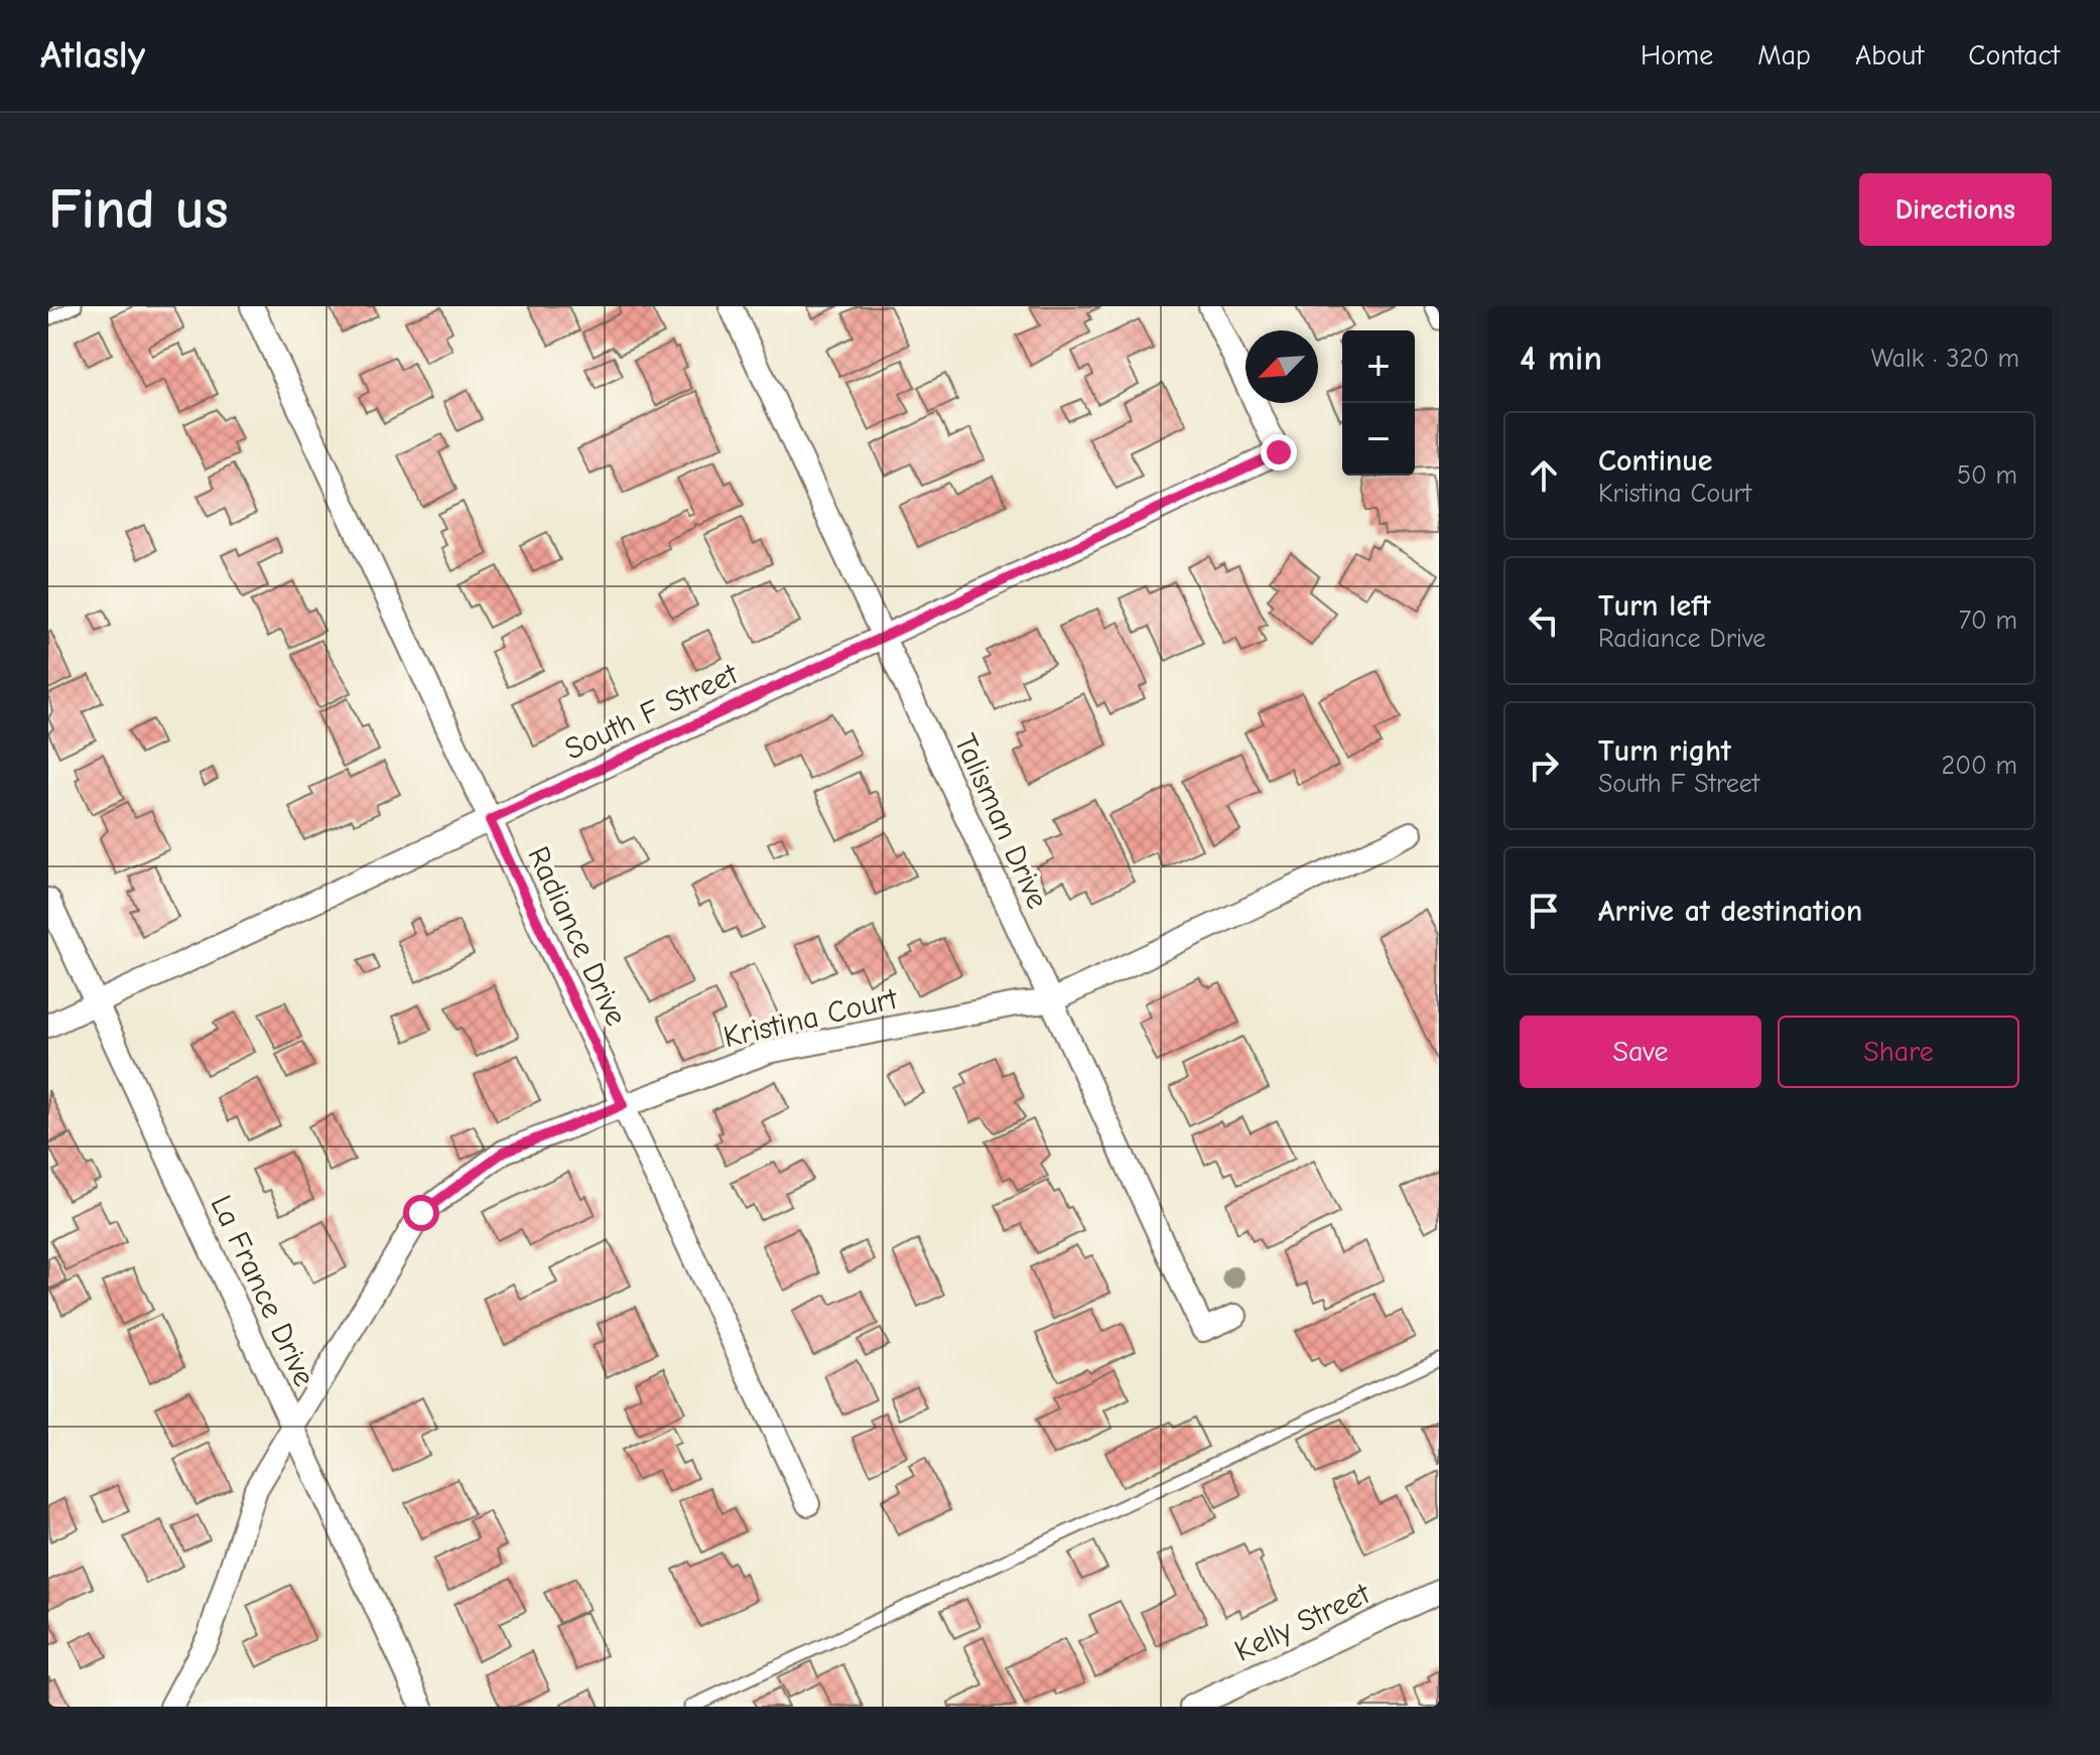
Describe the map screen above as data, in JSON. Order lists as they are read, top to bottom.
{
  "streets": {
    "street": [
      "South F Street",
      "Talisman Drive",
      "Radiance Drive",
      "Kristina Court",
      "La France Drive",
      "Kelly Street"
    ]
  },
  "crossings": [
    ["South F Street", "Talisman Drive"],
    ["South F Street", "Radiance Drive"],
    ["South F Street", "La France Drive"],
    ["Talisman Drive", "Kristina Court"],
    ["Radiance Drive", "Kristina Court"],
    ["Kristina Court", "La France Drive"]
  ],
  "north": "bottom left",
  "page": {
    "header": "Atlasly",
    "nav": [
      "Home",
      "Map",
      "About",
      "Contact"
    ],
    "buttons": [
      "Directions",
      ["Save", "Share"]
    ],
    "title": "Find us",
    "heading": ["4 min", "Walk · 320 m"],
    "map_buttons": ["+", "−"],
    "list": [
      ["Continue", "Kristina Court", "50 m"],
      ["Turn left", "Radiance Drive", "70 m"],
      ["Turn right", "South F Street", "200 m"],
      "Arrive at destination"
    ]
  }
}
